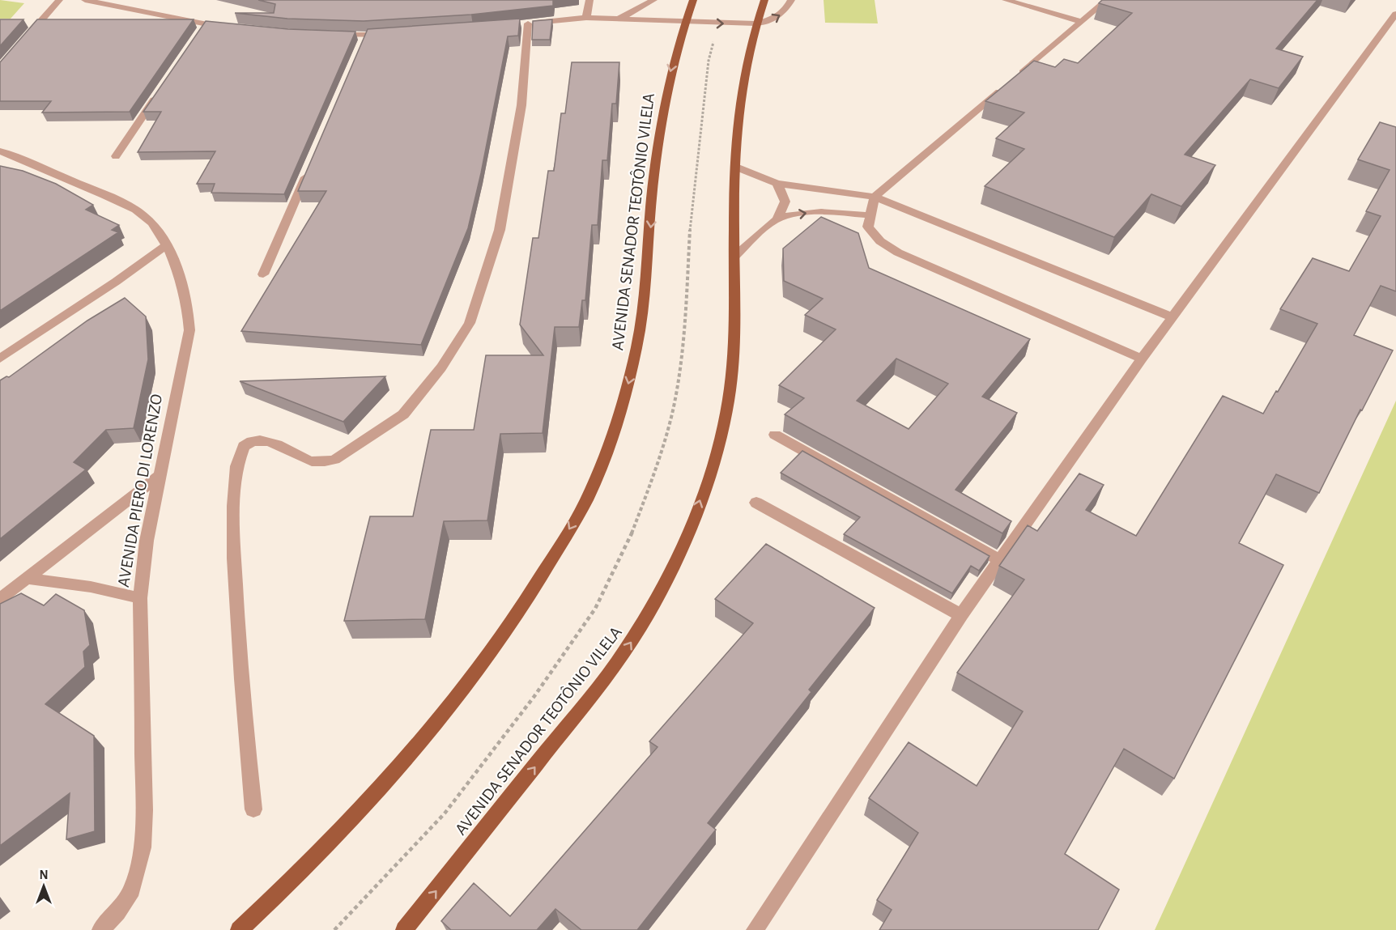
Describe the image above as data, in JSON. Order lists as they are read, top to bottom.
{
  "streets": {
    "main road": ["AVENIDA SENADOR TEOTÔNIO VILELA"],
    "street": ["AVENIDA PIERO DI LORENZO"]
  },
  "north": "top"
}
